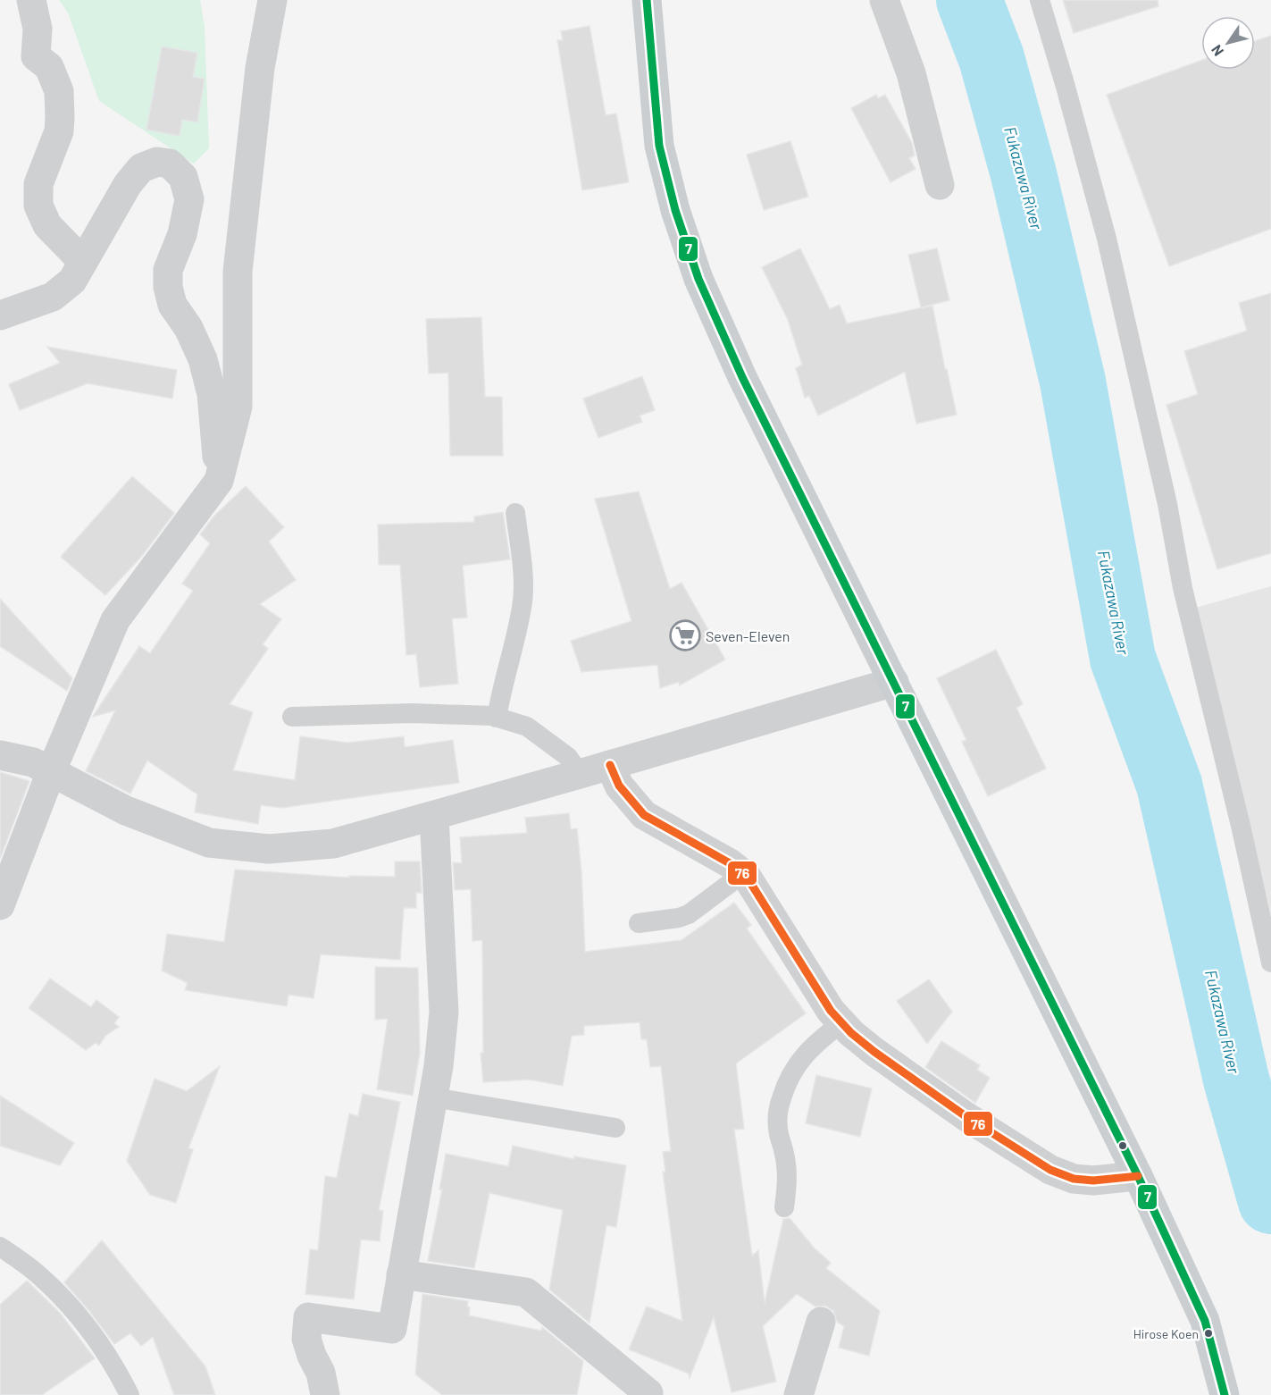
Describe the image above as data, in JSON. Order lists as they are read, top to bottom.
{
  "water": ["Fukazawa River"],
  "places": {
    "supermarket": ["Seven-Eleven"],
    "other": ["Hirose Koen"]
  },
  "lines": ["transit line 7", "transit line 76"],
  "north": "bottom left"
}
